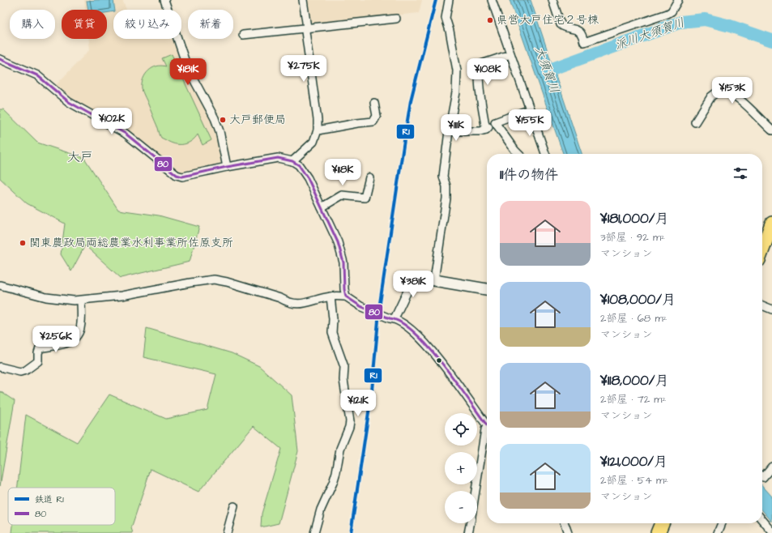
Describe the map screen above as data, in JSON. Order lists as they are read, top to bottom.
{
  "districts": ["大戸"],
  "water": ["派川大須賀川", "大須賀川"],
  "places": ["県営大戸住宅２号棟", "大戸郵便局", "関東農政局両総農業水利事業所佐原支所"],
  "lines": ["rail line R1", "transit line 80"],
  "legend": ["鉄道 R1", "80"],
  "page": {
    "chip": [
      "購入",
      "賃貸",
      "絞り込み",
      "新着"
    ],
    "price": [
      "¥275K",
      "¥181K",
      "¥108K",
      "¥153K",
      "¥102K",
      "¥155K",
      "¥111K",
      "¥118K",
      "¥381K",
      "¥256K",
      "¥121K"
    ],
    "heading": "11件の物件",
    "list": [
      {
        "name": "¥181,000/月",
        "note": "3部屋 · 92 m² · マンション"
      },
      {
        "name": "¥108,000/月",
        "note": "2部屋 · 68 m² · マンション"
      },
      {
        "name": "¥118,000/月",
        "note": "2部屋 · 72 m² · マンション"
      },
      {
        "name": "¥121,000/月",
        "note": "2部屋 · 54 m² · マンション"
      }
    ],
    "map_buttons": ["+", "−"]
  }
}
